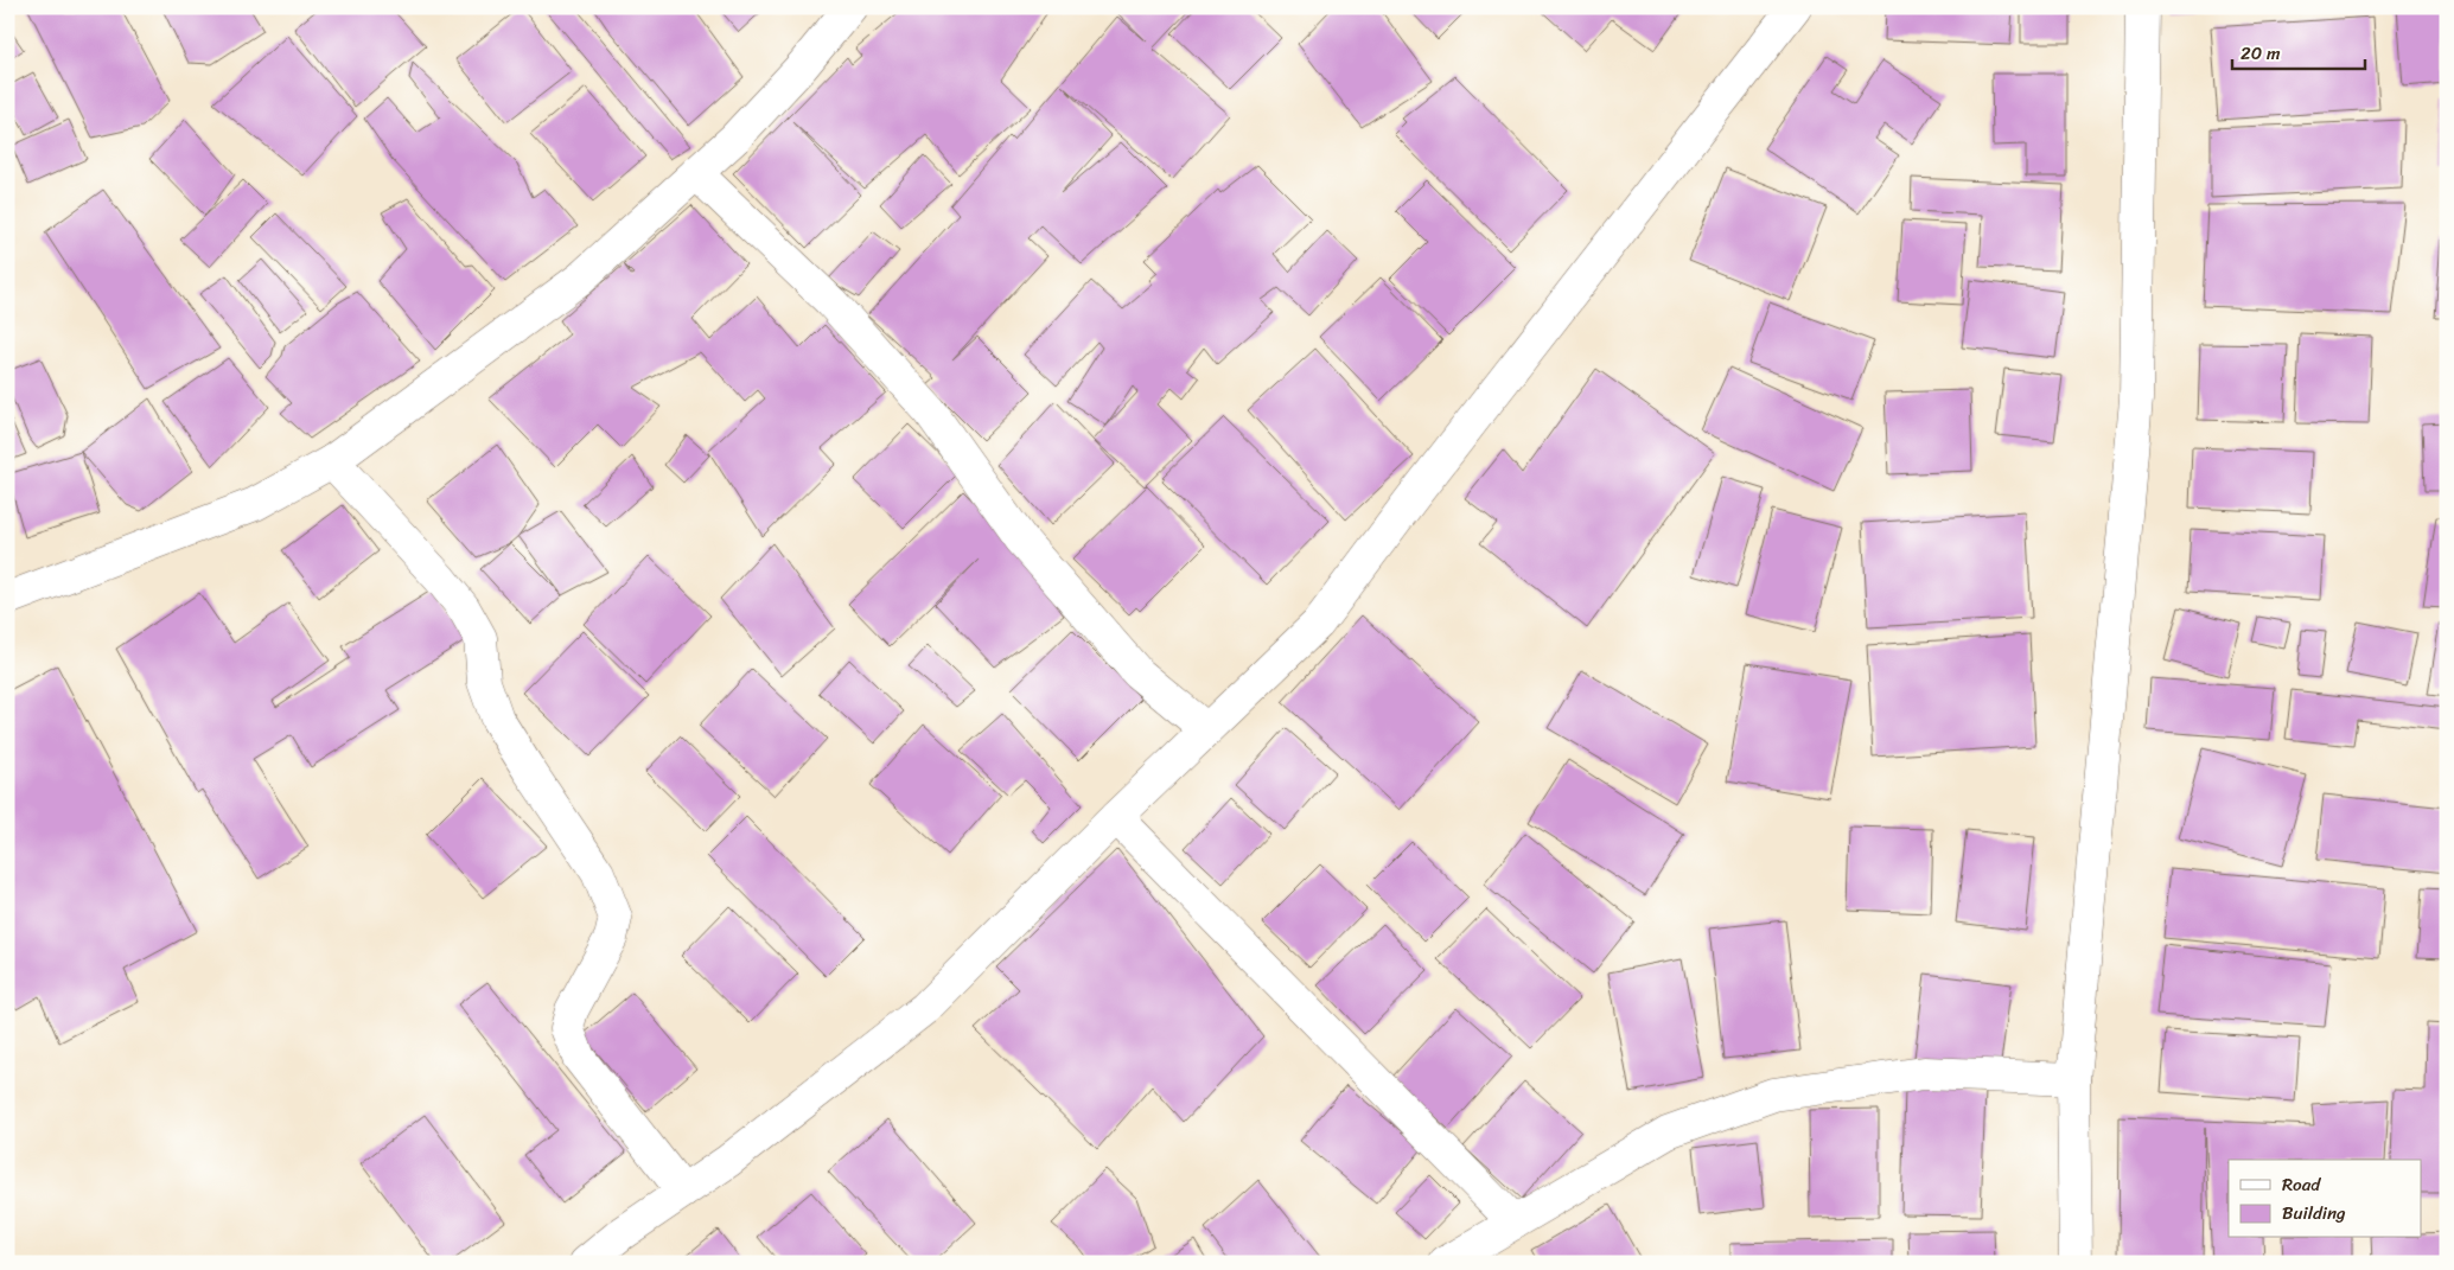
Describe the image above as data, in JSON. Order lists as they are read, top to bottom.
{
  "legend": ["Road", "Building"],
  "scale_bar": "20 m"
}
